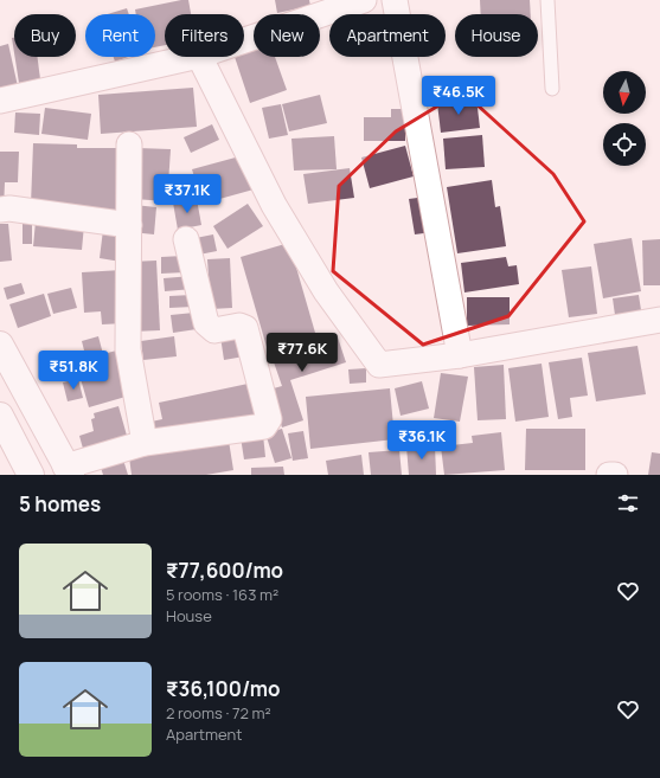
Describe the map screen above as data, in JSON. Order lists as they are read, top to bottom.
{
  "north": "bottom",
  "page": {
    "chip": [
      "Buy",
      "Rent",
      "Filters",
      "New",
      "Apartment",
      "House"
    ],
    "price": [
      "₹46.5K",
      "₹37.1K",
      "₹77.6K",
      "₹51.8K",
      "₹36.1K"
    ],
    "heading": "5 homes",
    "list": [
      {
        "name": "₹77,600/mo",
        "note": "5 rooms · 163 m² · House"
      },
      {
        "name": "₹36,100/mo",
        "note": "2 rooms · 72 m² · Apartment"
      }
    ]
  }
}
